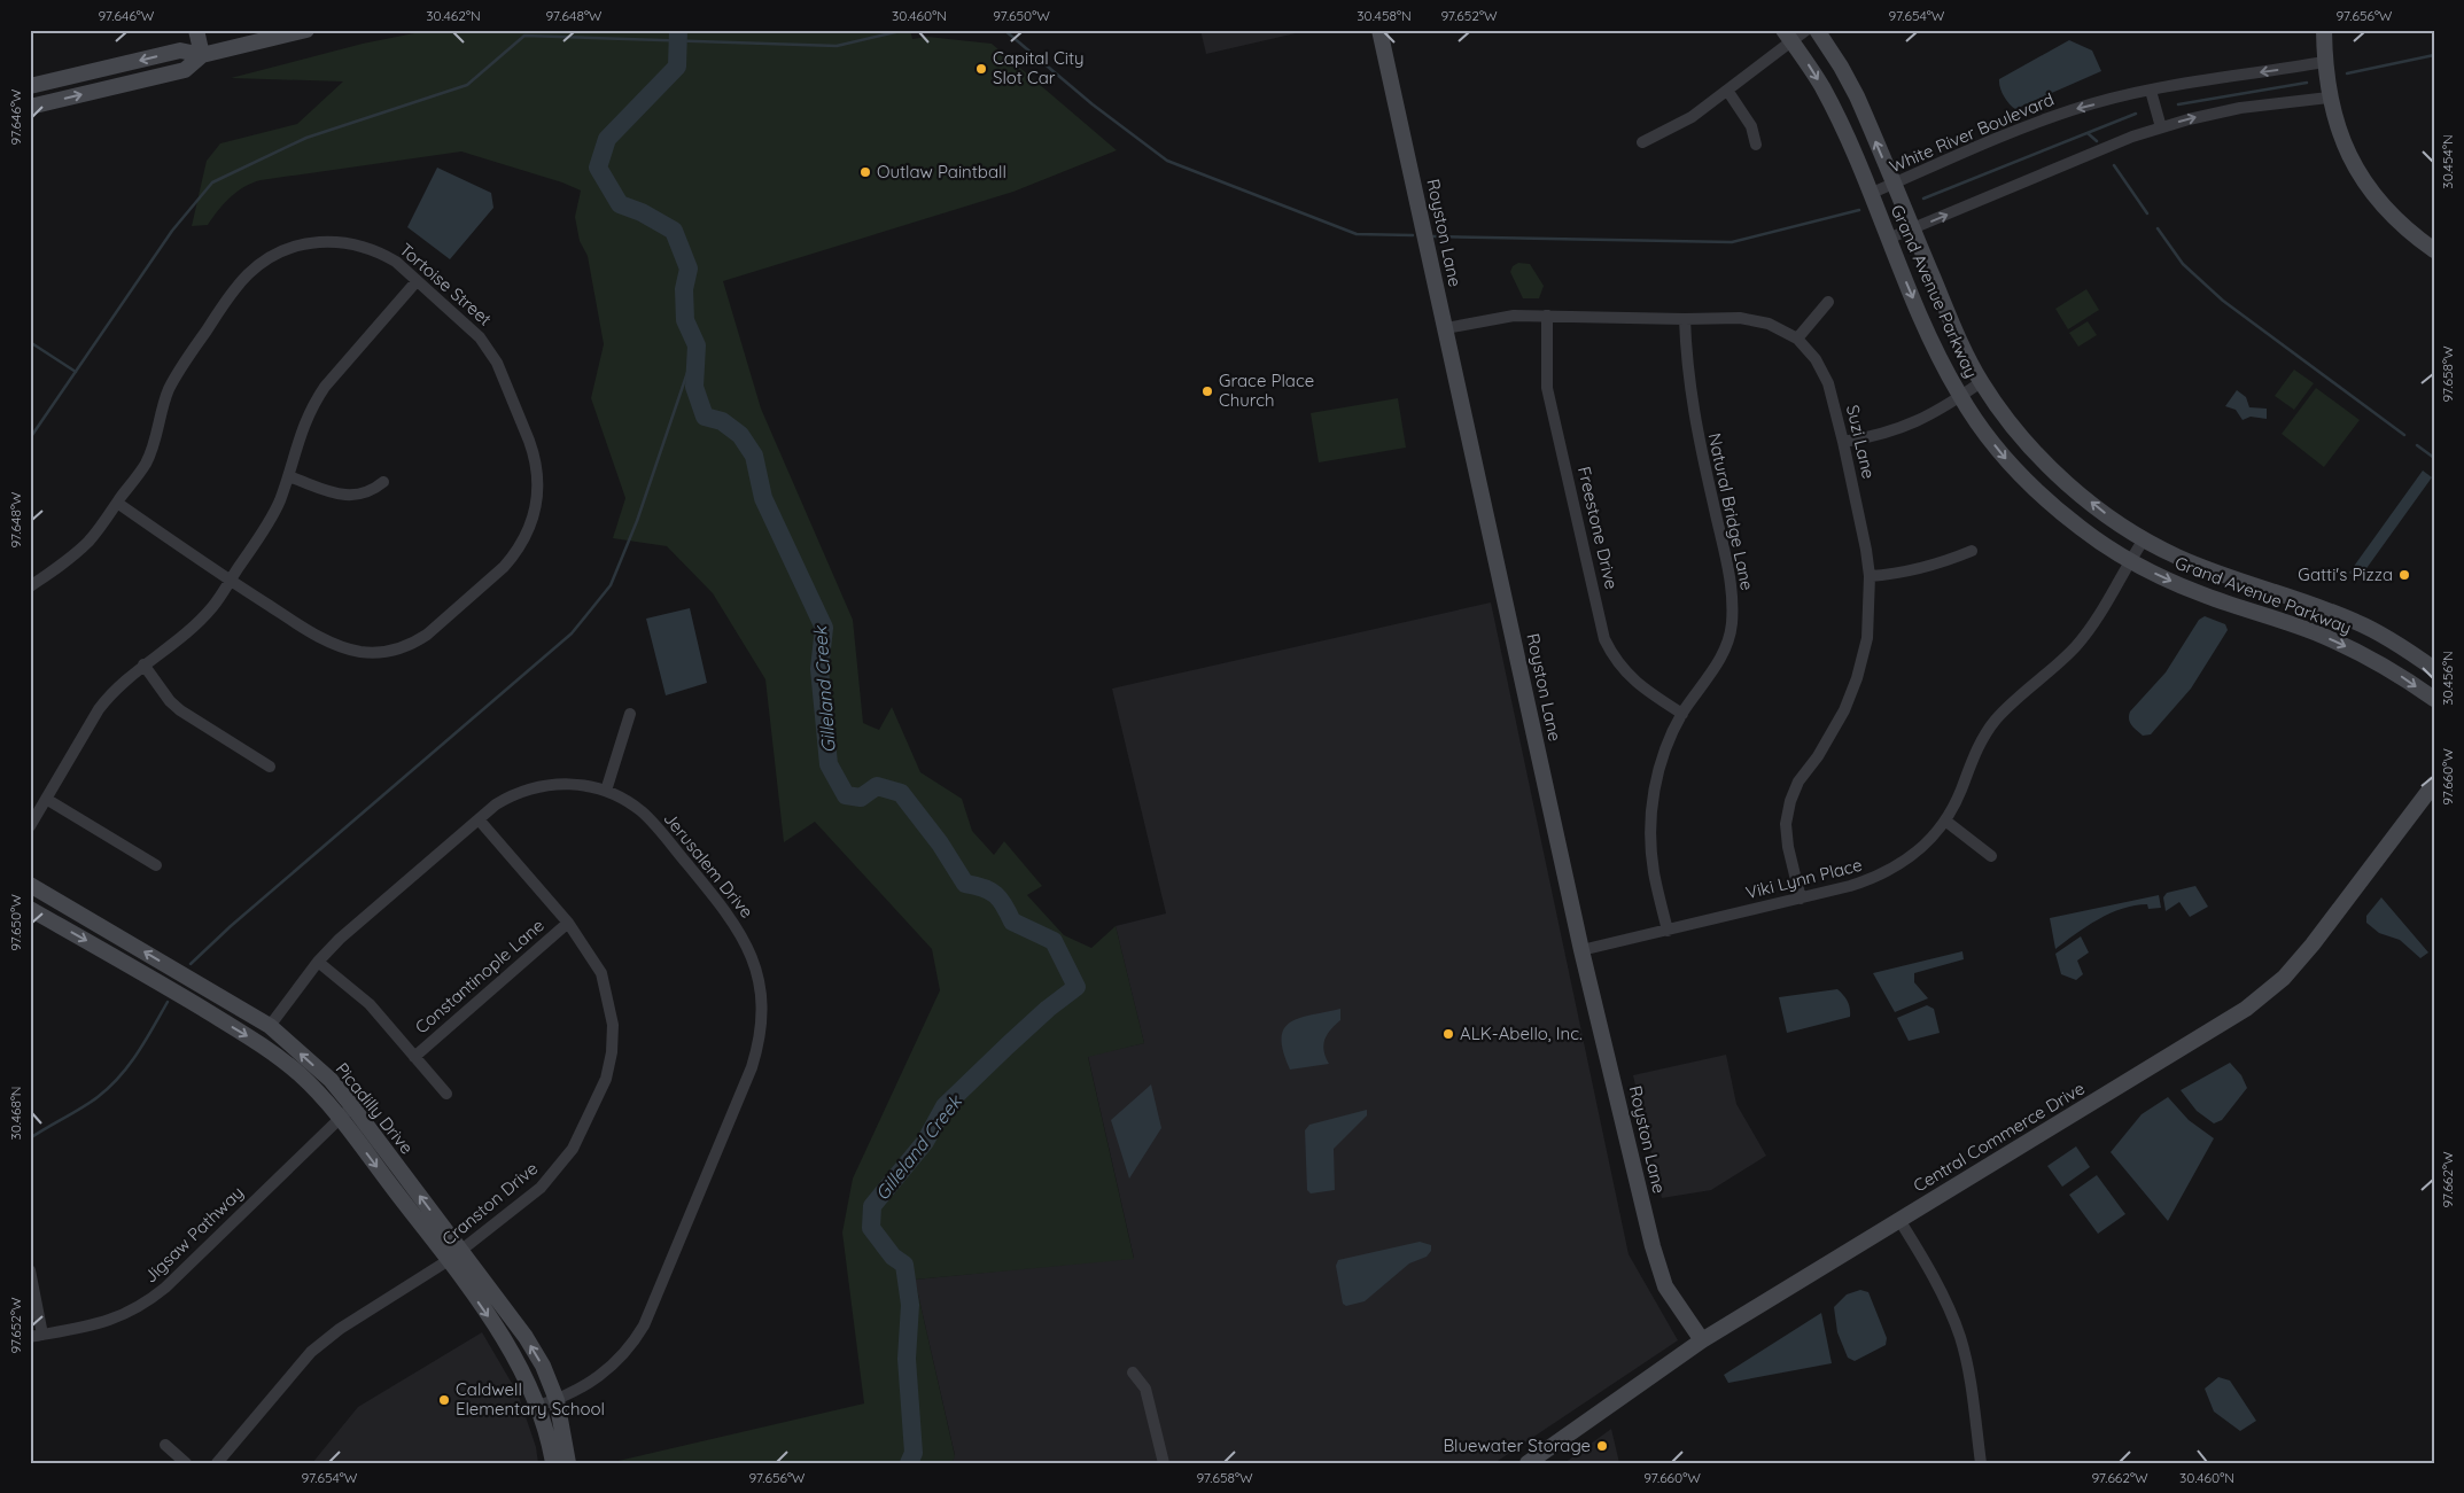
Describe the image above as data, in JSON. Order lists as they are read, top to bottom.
{
  "streets": {
    "street": [
      "White River Boulevard",
      "Royston Lane",
      "Tortoise Street",
      "Grand Avenue Parkway",
      "Suzi Lane",
      "Natural Bridge Lane",
      "Freestone Drive",
      "Jerusalem Drive",
      "Viki Lynn Place",
      "Constantinople Lane",
      "Picadilly Drive",
      "Central Commerce Drive",
      "Cranston Drive",
      "Jigsaw Pathway"
    ]
  },
  "crossings": [
    ["White River Boulevard", "Grand Avenue Parkway"],
    ["Royston Lane", "Suzi Lane"],
    ["Royston Lane", "Viki Lynn Place"],
    ["Royston Lane", "Central Commerce Drive"],
    ["Grand Avenue Parkway", "Viki Lynn Place"],
    ["Suzi Lane", "Natural Bridge Lane"],
    ["Suzi Lane", "Freestone Drive"],
    ["Suzi Lane", "Viki Lynn Place"],
    ["Natural Bridge Lane", "Freestone Drive"],
    ["Natural Bridge Lane", "Viki Lynn Place"],
    ["Jerusalem Drive", "Picadilly Drive"],
    ["Jerusalem Drive", "Cranston Drive"],
    ["Constantinople Lane", "Cranston Drive"],
    ["Picadilly Drive", "Cranston Drive"],
    ["Picadilly Drive", "Jigsaw Pathway"]
  ],
  "water": ["Gilleland Creek"],
  "places": [
    "Capital City Slot Car",
    "Outlaw Paintball",
    "Grace Place Church",
    "Gatti's Pizza",
    "ALK-Abello, Inc.",
    "Caldwell Elementary School",
    "Bluewater Storage"
  ],
  "coordinates": [
    "97.646°W",
    "30.462°N",
    "97.648°W",
    "30.460°N",
    "97.650°W",
    "30.458°N",
    "97.652°W",
    "97.654°W",
    "97.656°W",
    "30.454°N",
    "97.658°W",
    "30.456°N",
    "97.660°W",
    "30.468°N",
    "97.662°W"
  ]
}
